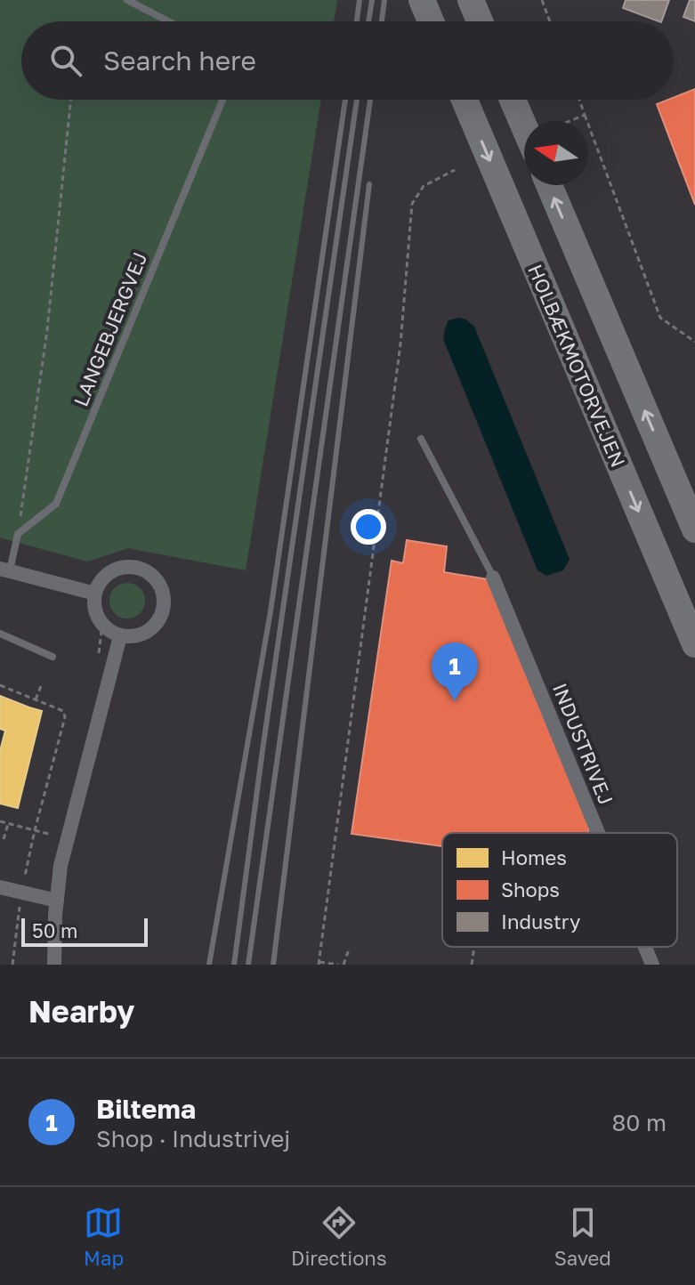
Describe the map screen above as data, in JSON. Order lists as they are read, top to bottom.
{
  "streets": {
    "highway": ["HOLBÆKMOTORVEJEN"],
    "street": ["INDUSTRIVEJ"],
    "lane": ["LANGEBJERGVEJ"]
  },
  "legend": ["Homes", "Shops", "Industry"],
  "scale_bar": "50 m",
  "north": "left",
  "page": {
    "search": "Search here",
    "pins": "1",
    "scale": "50 m",
    "heading": "Nearby",
    "list": [
      {
        "mark": "1",
        "name": "Biltema",
        "note": "Shop · Industrivej",
        "value": "80 m"
      }
    ],
    "nav": ["Map", "Directions", "Saved"]
  }
}
